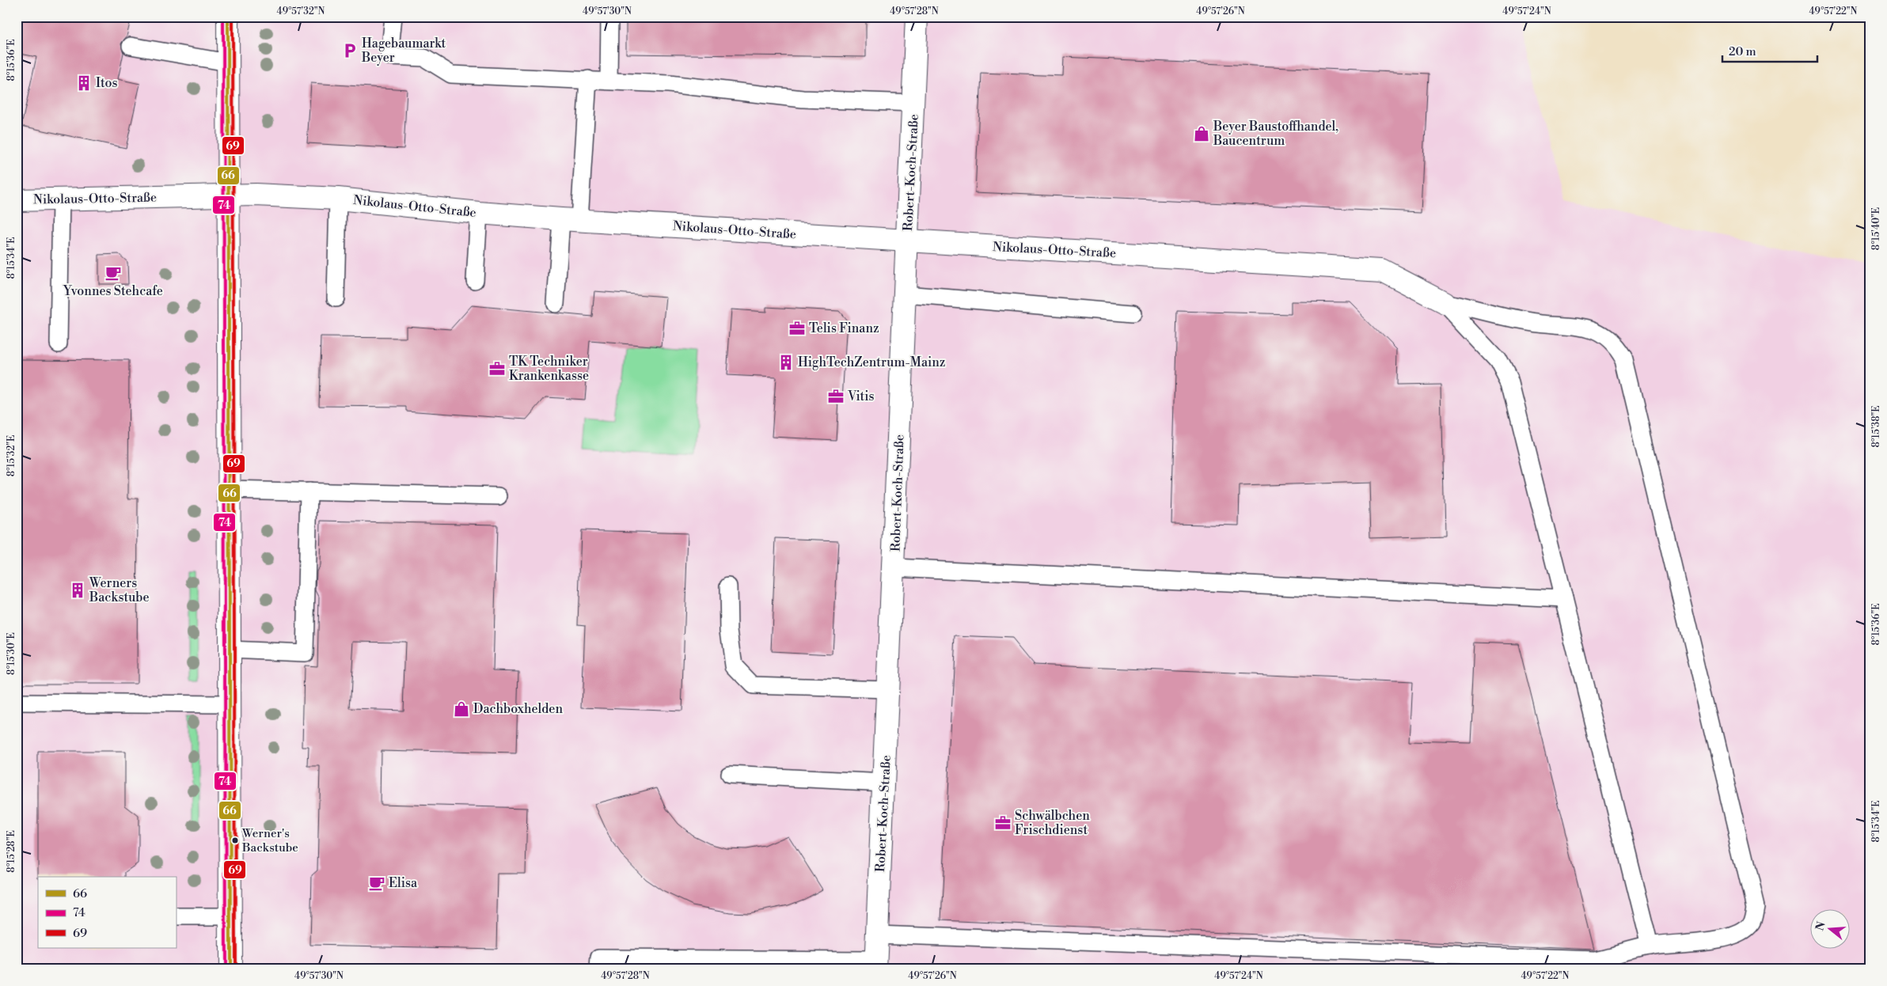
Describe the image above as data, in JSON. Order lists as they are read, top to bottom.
{
  "streets": {
    "street": ["Robert-Koch-Straße", "Nikolaus-Otto-Straße"]
  },
  "crossings": [
    ["Robert-Koch-Straße", "Nikolaus-Otto-Straße"]
  ],
  "places": {
    "parking": ["Hagebaumarkt Beyer"],
    "building": ["Itos", "HighTechZentrum-Mainz", "Werners Backstube"],
    "shop": ["Beyer Baustoffhandel, Baucentrum", "Dachboxhelden"],
    "cafe": ["Yvonnes Stehcafe", "Elisa"],
    "office": [
      "Telis Finanz",
      "TK Techniker Krankenkasse",
      "Vitis",
      "Schwälbchen Frischdienst"
    ],
    "other": ["Werner's Backstube"]
  },
  "lines": ["transit line 66", "transit line 74", "transit line 69"],
  "legend": ["66", "74", "69"],
  "scale_bar": "20 m",
  "north": "left",
  "coordinates": [
    "49°57'32\"N",
    "49°57'30\"N",
    "49°57'28\"N",
    "49°57'26\"N",
    "49°57'24\"N",
    "49°57'22\"N",
    "8°15'36\"E",
    "8°15'40\"E",
    "8°15'34\"E",
    "8°15'38\"E",
    "8°15'32\"E",
    "8°15'30\"E",
    "8°15'28\"E"
  ]
}
